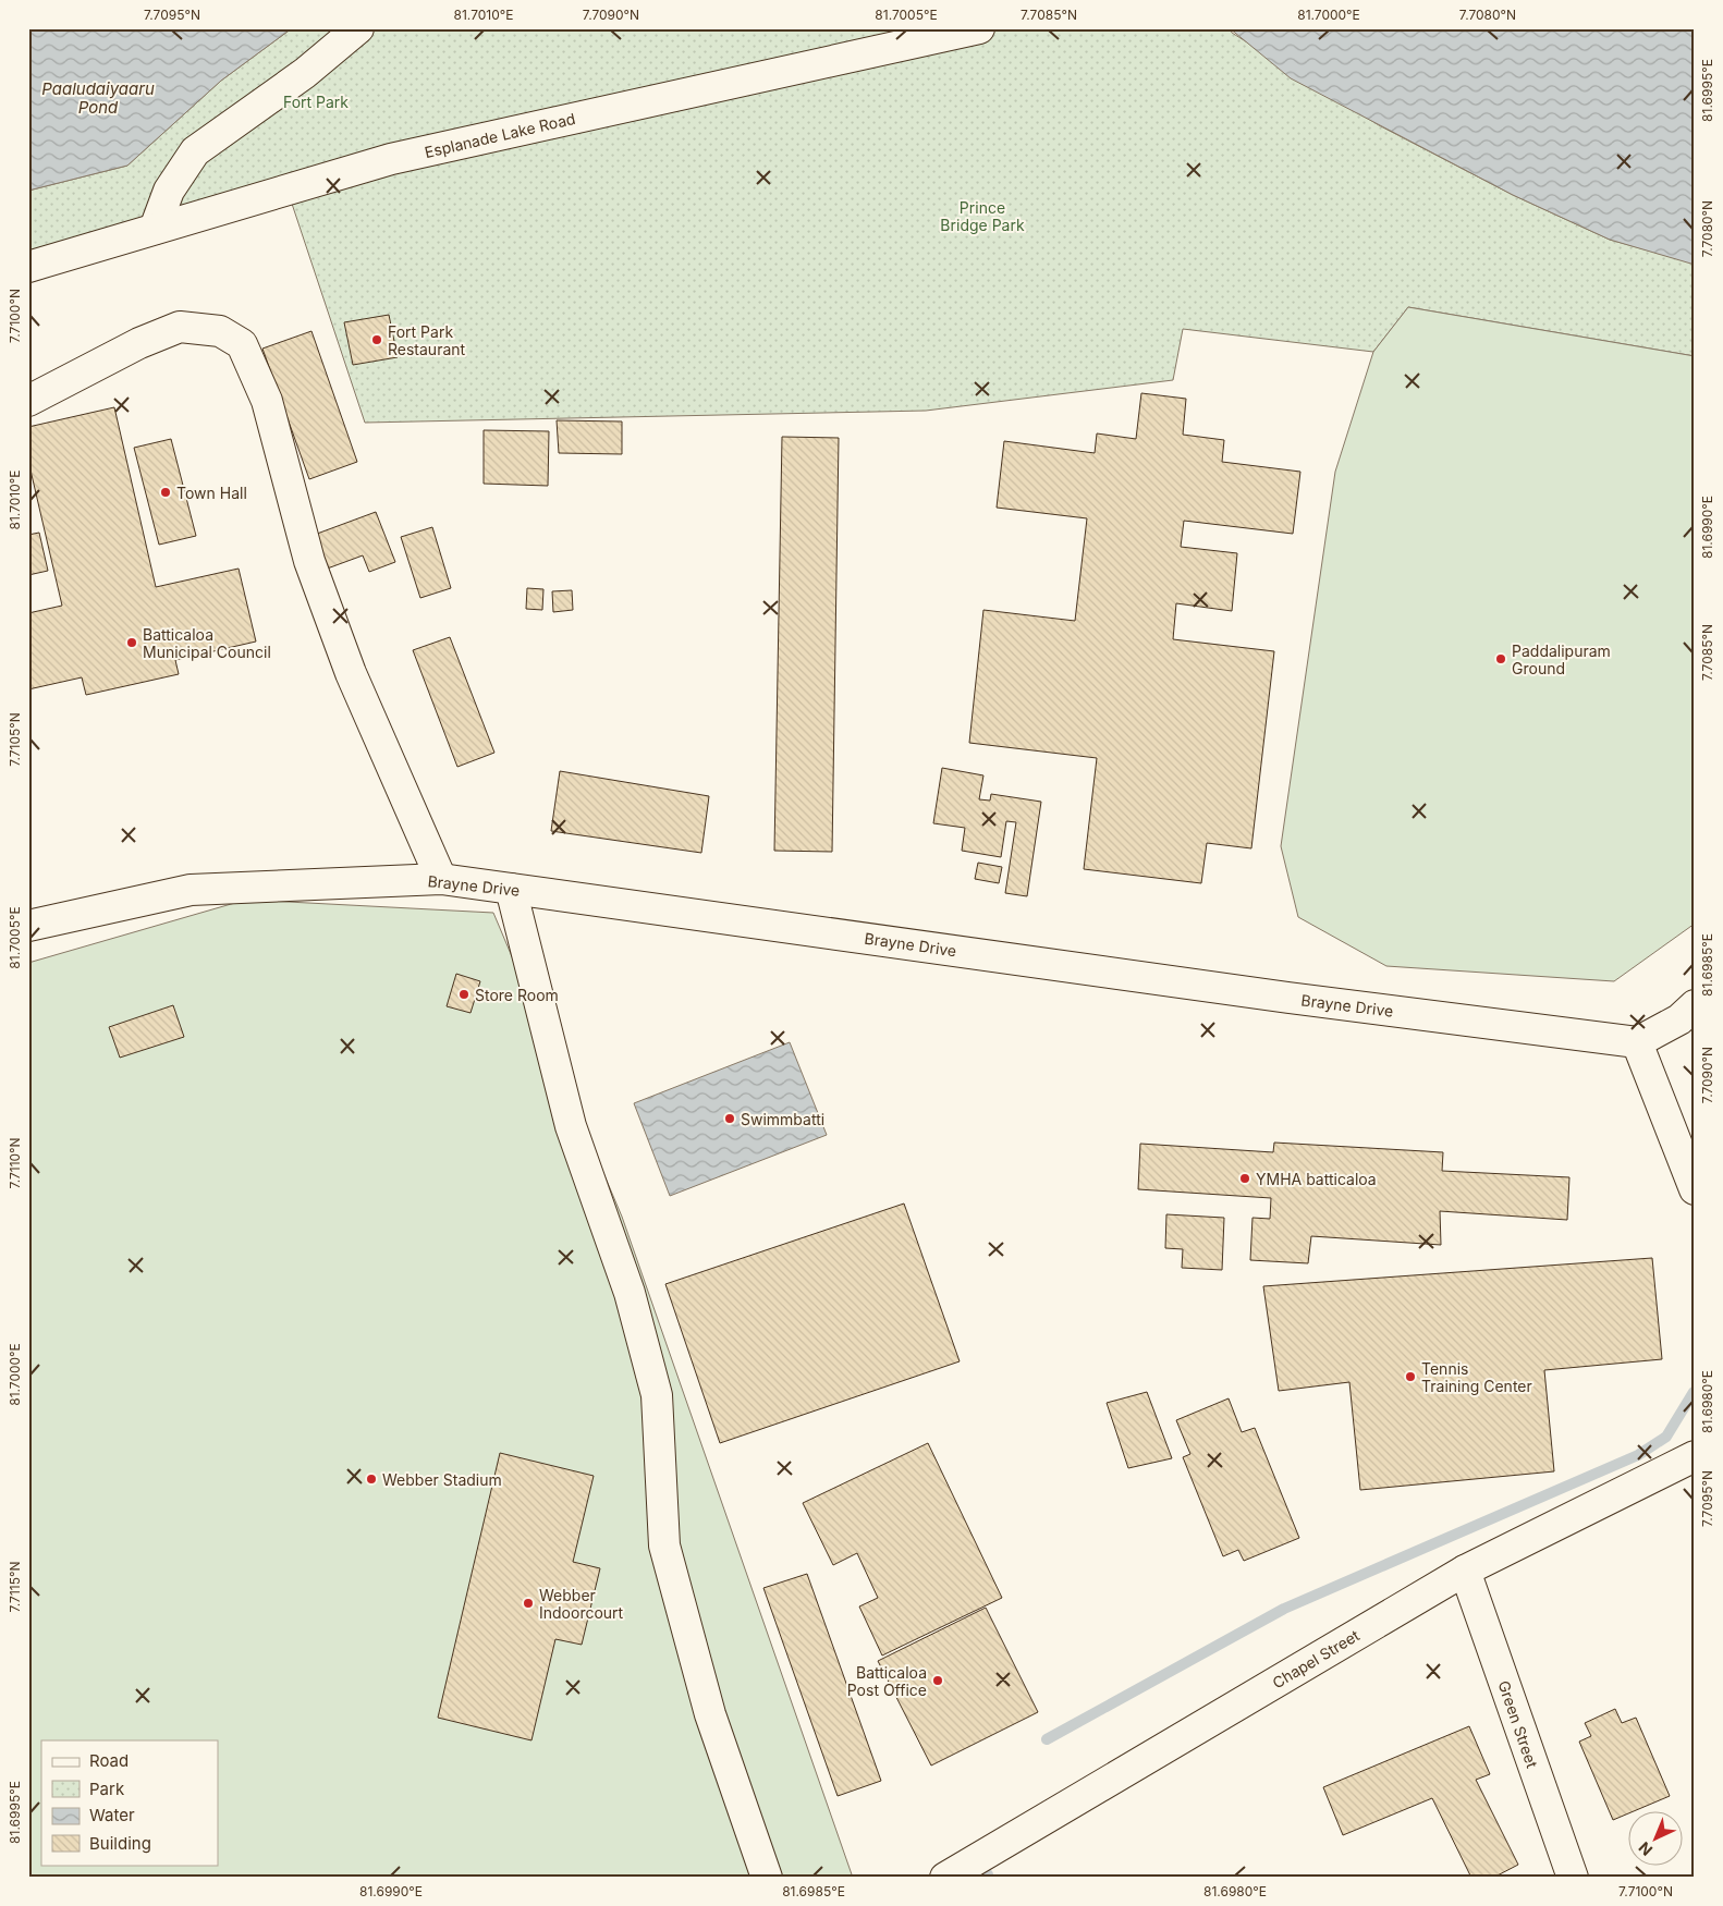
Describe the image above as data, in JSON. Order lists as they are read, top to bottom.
{
  "streets": {
    "street": [
      "Esplanade Lake Road",
      "Brayne Drive",
      "Chapel Street",
      "Green Street"
    ]
  },
  "crossings": [
    ["Chapel Street", "Green Street"]
  ],
  "water": ["Paaludaiyaaru Pond"],
  "parks": ["Fort Park", "Prince Bridge Park"],
  "places": [
    "Fort Park Restaurant",
    "Town Hall",
    "Batticaloa Municipal Council",
    "Paddalipuram Ground",
    "Store Room",
    "Swimmbatti",
    "YMHA batticaloa",
    "Tennis Training Center",
    "Webber Stadium",
    "Webber Indoorcourt",
    "Batticaloa Post Office"
  ],
  "legend": [
    "Road",
    "Park",
    "Water",
    "Building"
  ],
  "north": "bottom left",
  "coordinates": [
    "7.7095°N",
    "81.7010°E",
    "7.7090°N",
    "81.7005°E",
    "7.7085°N",
    "81.7000°E",
    "7.7080°N",
    "81.6995°E",
    "7.7100°N",
    "81.6990°E",
    "7.7105°N",
    "81.6985°E",
    "7.7110°N",
    "81.6980°E",
    "7.7115°N"
  ]
}
